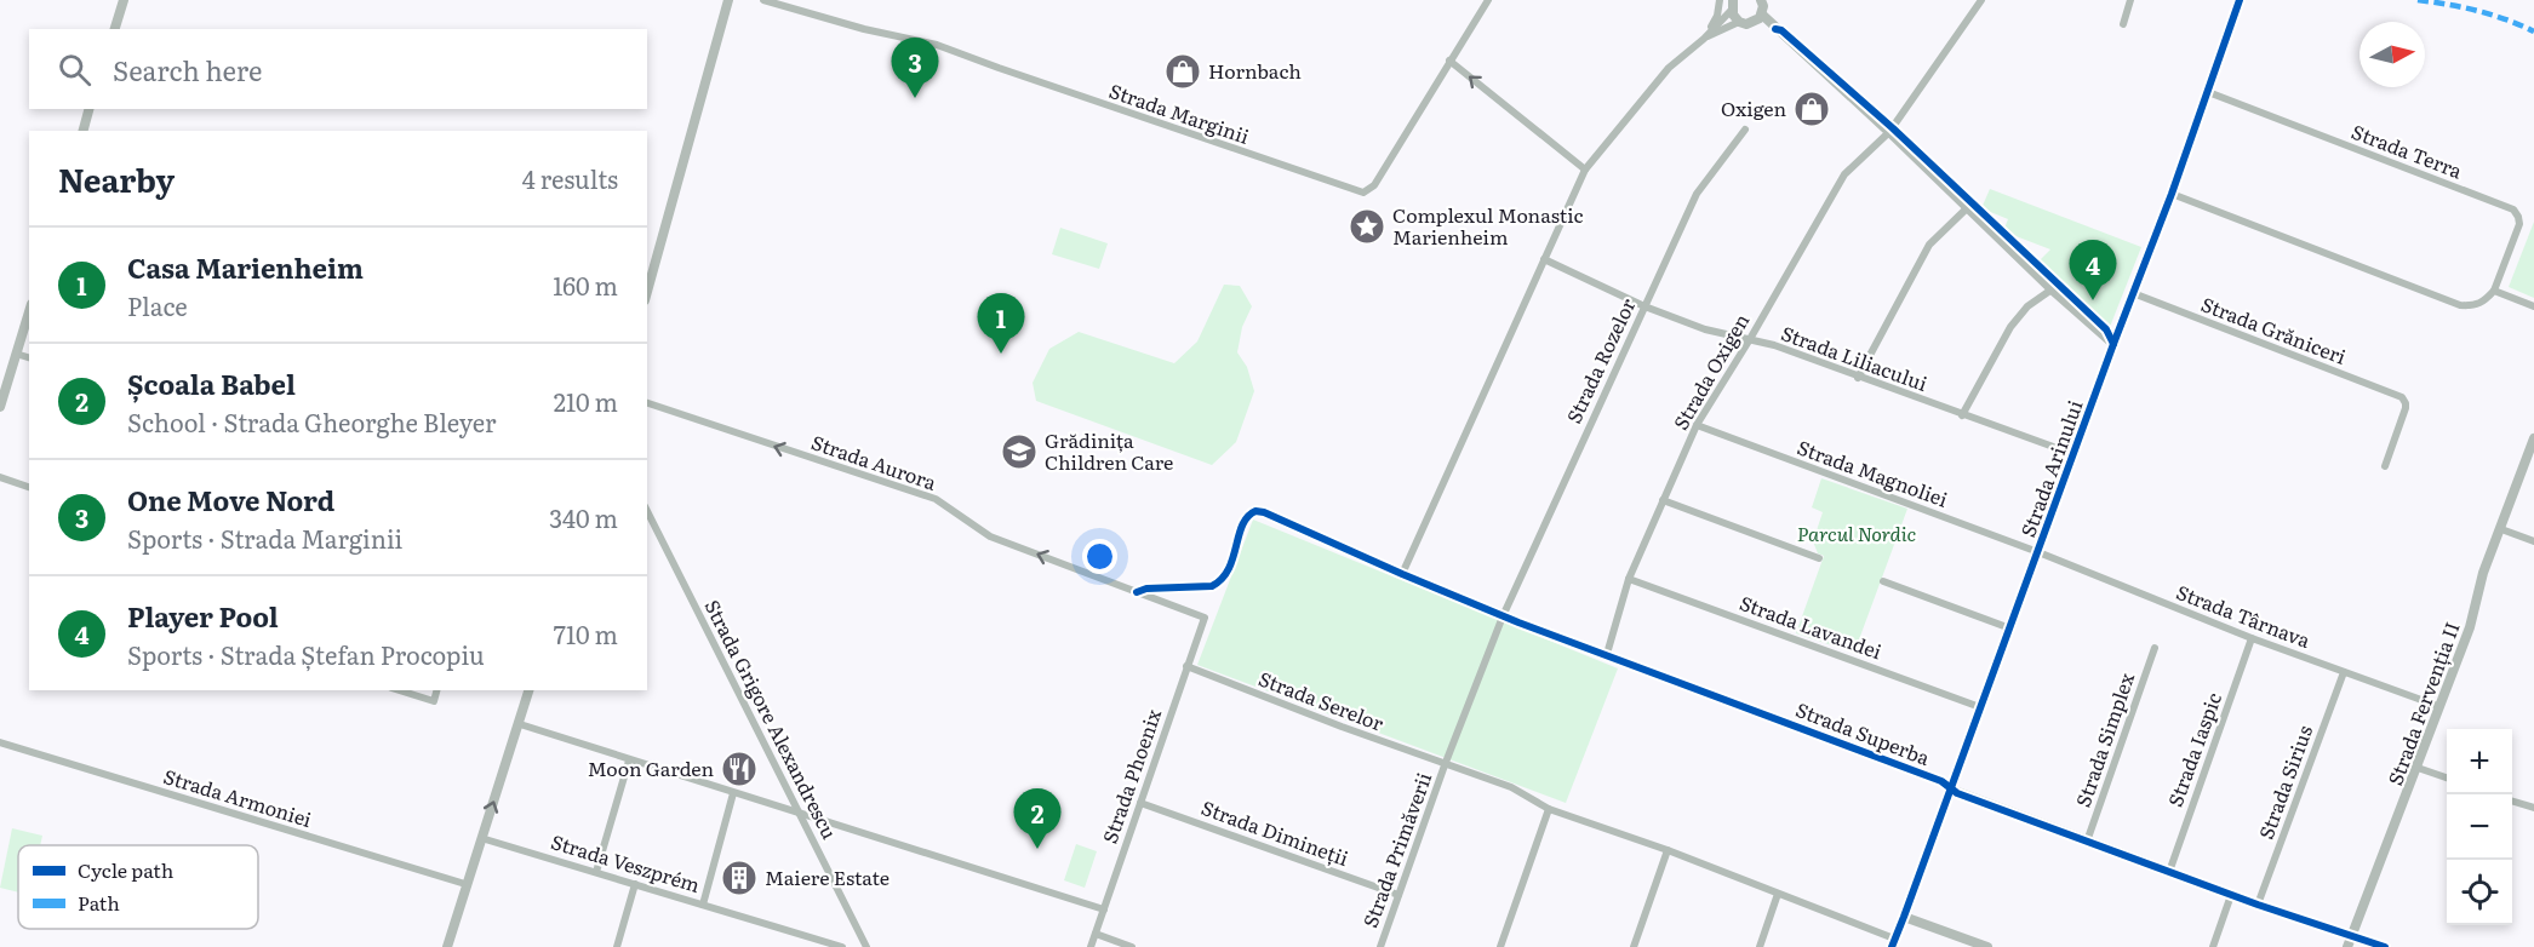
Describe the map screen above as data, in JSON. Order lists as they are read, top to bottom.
{
  "streets": {
    "street": [
      "Strada Marginii",
      "Strada Terra",
      "Strada Grăniceri",
      "Strada Liliacului",
      "Strada Rozelor",
      "Strada Oxigen",
      "Strada Aurora",
      "Strada Arinului",
      "Strada Magnoliei",
      "Strada Târnava",
      "Strada Lavandei",
      "Strada Serelor",
      "Strada Fervenția II",
      "Strada Grigore Alexandrescu",
      "Strada Superba",
      "Strada Simplex",
      "Strada Iaspic",
      "Strada Phoenix",
      "Strada Sirius",
      "Strada Armoniei",
      "Strada Dimineții",
      "Strada Primăverii",
      "Strada Veszprém"
    ]
  },
  "crossings": [
    ["Strada Terra", "Strada Arinului"],
    ["Strada Grăniceri", "Strada Arinului"],
    ["Strada Liliacului", "Strada Rozelor"],
    ["Strada Liliacului", "Strada Oxigen"],
    ["Strada Liliacului", "Strada Arinului"],
    ["Strada Rozelor", "Strada Serelor"],
    ["Strada Rozelor", "Strada Superba"],
    ["Strada Rozelor", "Strada Primăverii"],
    ["Strada Oxigen", "Strada Magnoliei"],
    ["Strada Oxigen", "Strada Lavandei"],
    ["Strada Oxigen", "Strada Superba"],
    ["Strada Aurora", "Strada Superba"],
    ["Strada Aurora", "Strada Phoenix"],
    ["Strada Arinului", "Strada Magnoliei"],
    ["Strada Arinului", "Strada Târnava"],
    ["Strada Arinului", "Strada Lavandei"],
    ["Strada Arinului", "Strada Serelor"],
    ["Strada Arinului", "Strada Superba"],
    ["Strada Magnoliei", "Strada Târnava"],
    ["Strada Târnava", "Strada Fervenția II"],
    ["Strada Târnava", "Strada Iaspic"],
    ["Strada Târnava", "Strada Sirius"],
    ["Strada Serelor", "Strada Phoenix"],
    ["Strada Serelor", "Strada Primăverii"],
    ["Strada Fervenția II", "Strada Superba"],
    ["Strada Superba", "Strada Simplex"],
    ["Strada Superba", "Strada Iaspic"],
    ["Strada Superba", "Strada Sirius"],
    ["Strada Phoenix", "Strada Dimineții"],
    ["Strada Dimineții", "Strada Primăverii"]
  ],
  "one_way": ["Strada Aurora"],
  "parks": ["Parcul Nordic"],
  "places": {
    "shop": ["Hornbach", "Oxigen"],
    "place": ["Complexul Monastic Marienheim"],
    "school or university": ["Grădinița Children Care"],
    "restaurant": ["Moon Garden"],
    "building": ["Maiere Estate"]
  },
  "legend": ["Cycle path", "Path"],
  "north": "right",
  "page": {
    "search": "Search here",
    "pins": [
      "3",
      "4",
      "1",
      "2"
    ],
    "heading": ["Nearby", "4 results"],
    "list": [
      {
        "mark": "1",
        "name": "Casa Marienheim",
        "note": "Place",
        "value": "160 m"
      },
      {
        "mark": "2",
        "name": "Școala Babel",
        "note": "School · Strada Gheorghe Bleyer",
        "value": "210 m"
      },
      {
        "mark": "3",
        "name": "One Move Nord",
        "note": "Sports · Strada Marginii",
        "value": "340 m"
      },
      {
        "mark": "4",
        "name": "Player Pool",
        "note": "Sports · Strada Ștefan Procopiu",
        "value": "710 m"
      }
    ],
    "map_buttons": ["+", "−"]
  }
}
